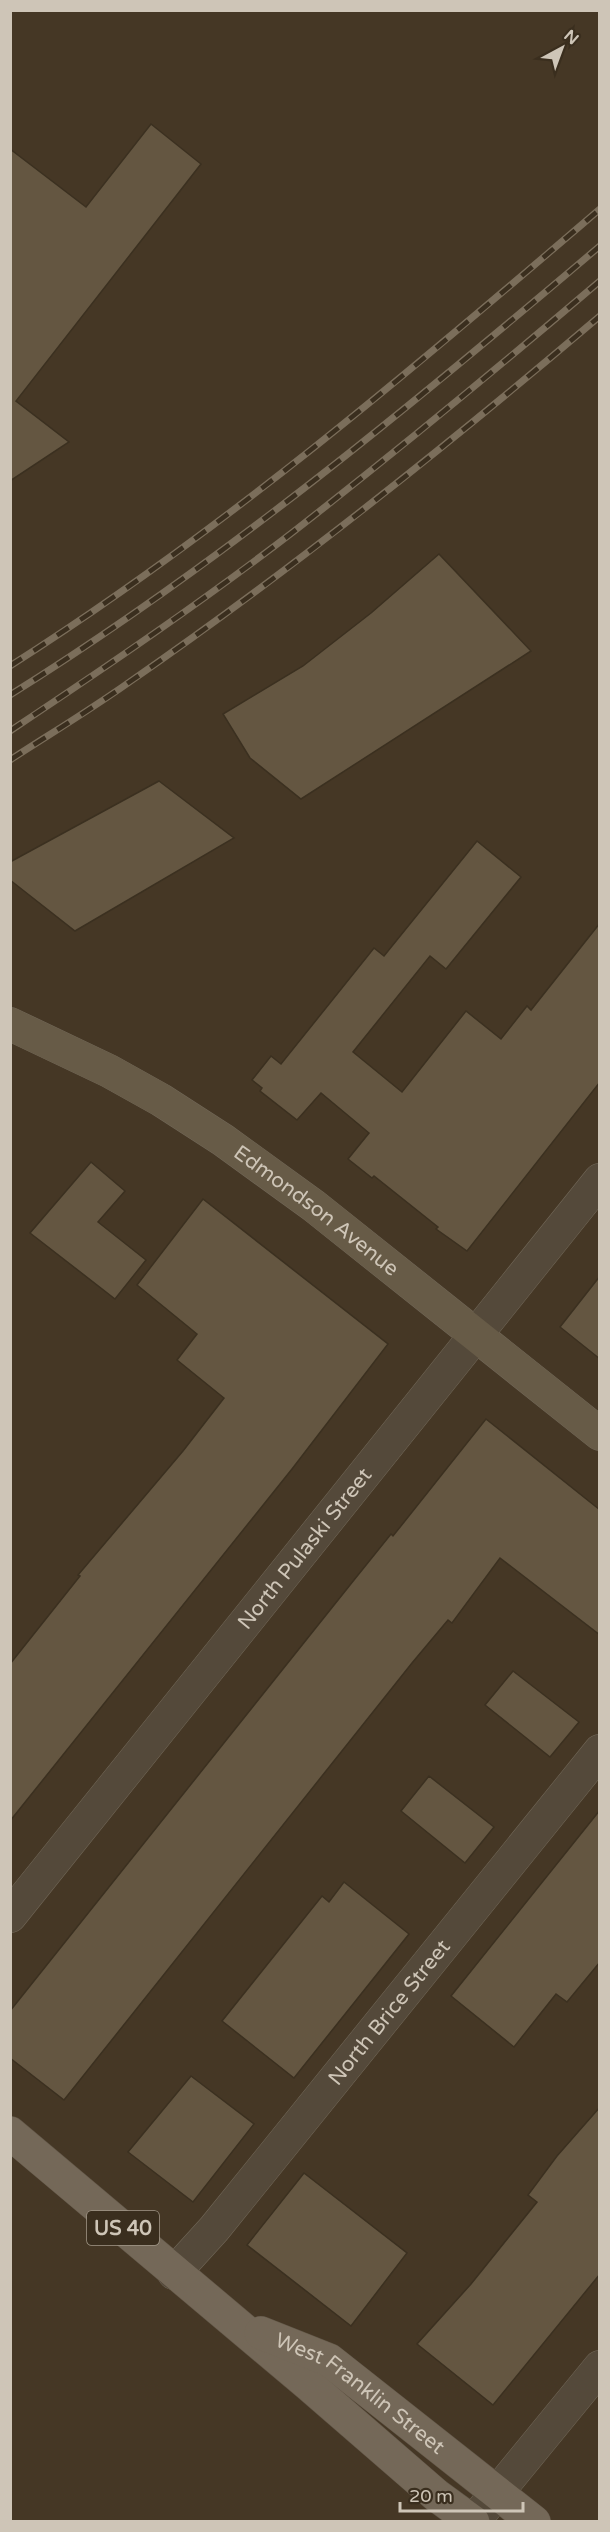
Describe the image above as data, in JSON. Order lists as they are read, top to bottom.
{
  "streets": {
    "main road": ["Edmondson Avenue", "US 40", "West Franklin Street"],
    "street": ["North Pulaski Street", "North Brice Street"]
  },
  "crossings": [
    ["Edmondson Avenue", "North Pulaski Street"],
    ["North Brice Street", "West Franklin Street"]
  ],
  "scale_bar": "20 m",
  "north": "top right"
}
